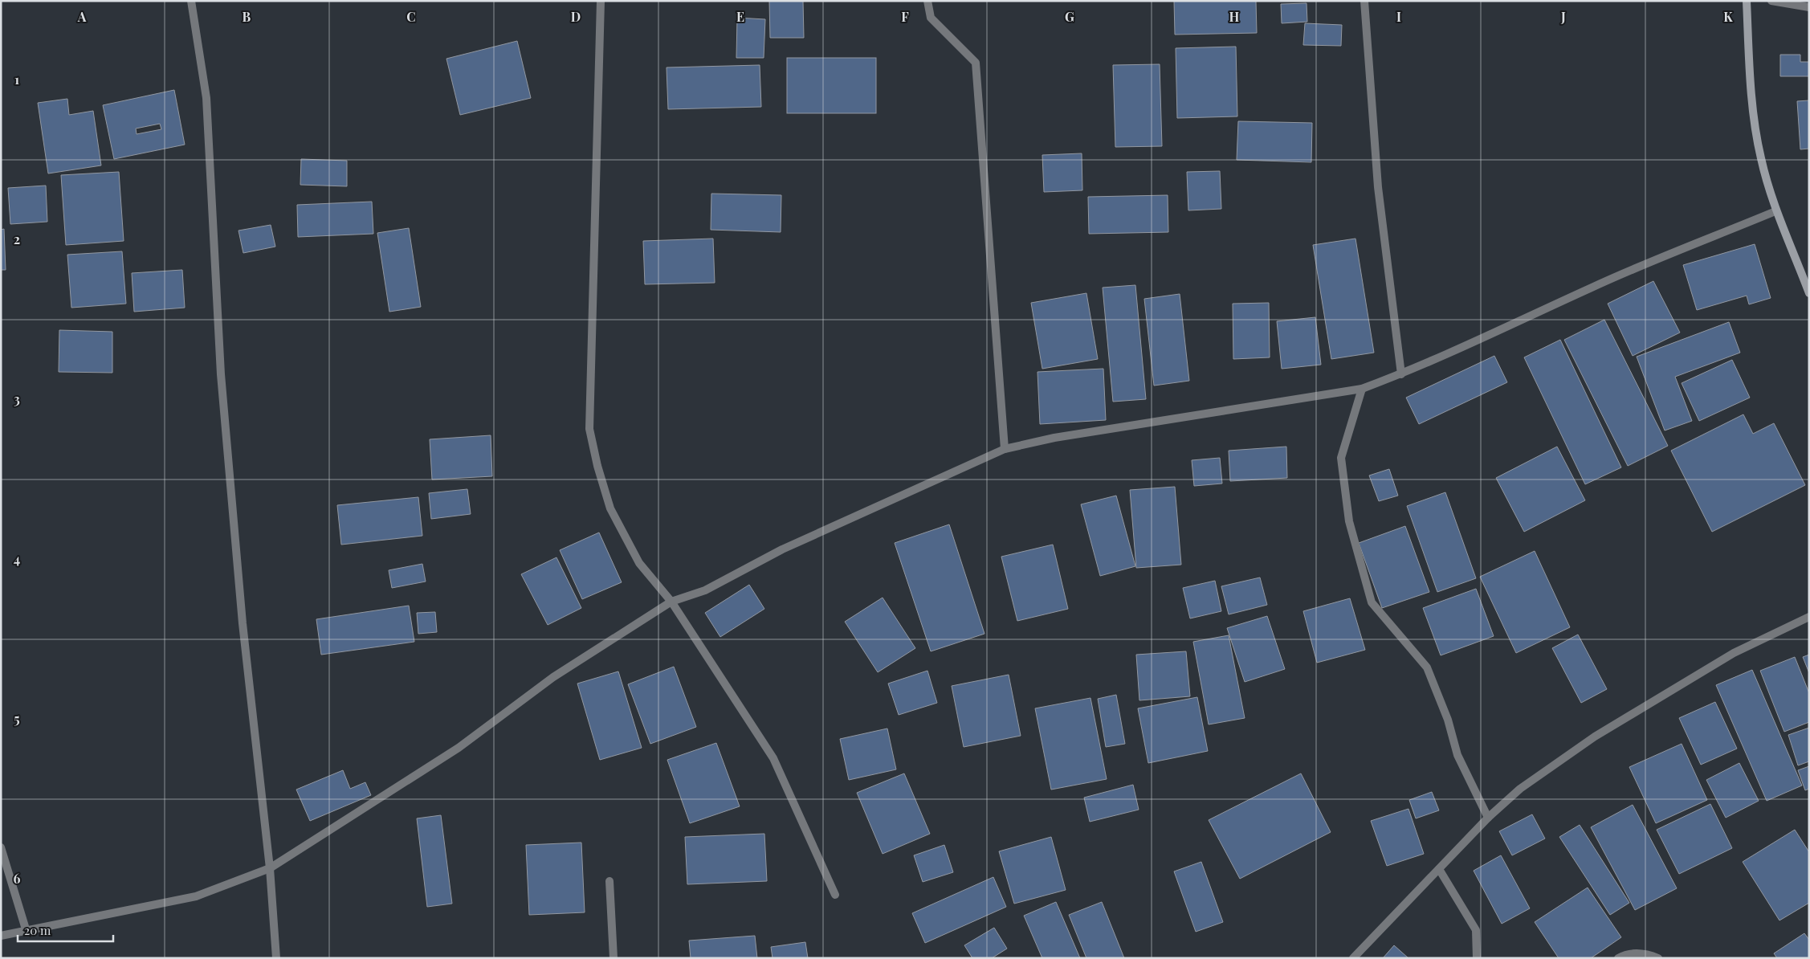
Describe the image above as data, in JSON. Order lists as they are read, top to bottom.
{
  "scale_bar": "20 m",
  "grid": {
    "columns": [
      "A",
      "B",
      "C",
      "D",
      "E",
      "F",
      "G",
      "H",
      "I",
      "J",
      "K"
    ],
    "rows": [
      "1",
      "2",
      "3",
      "4",
      "5",
      "6"
    ]
  }
}
